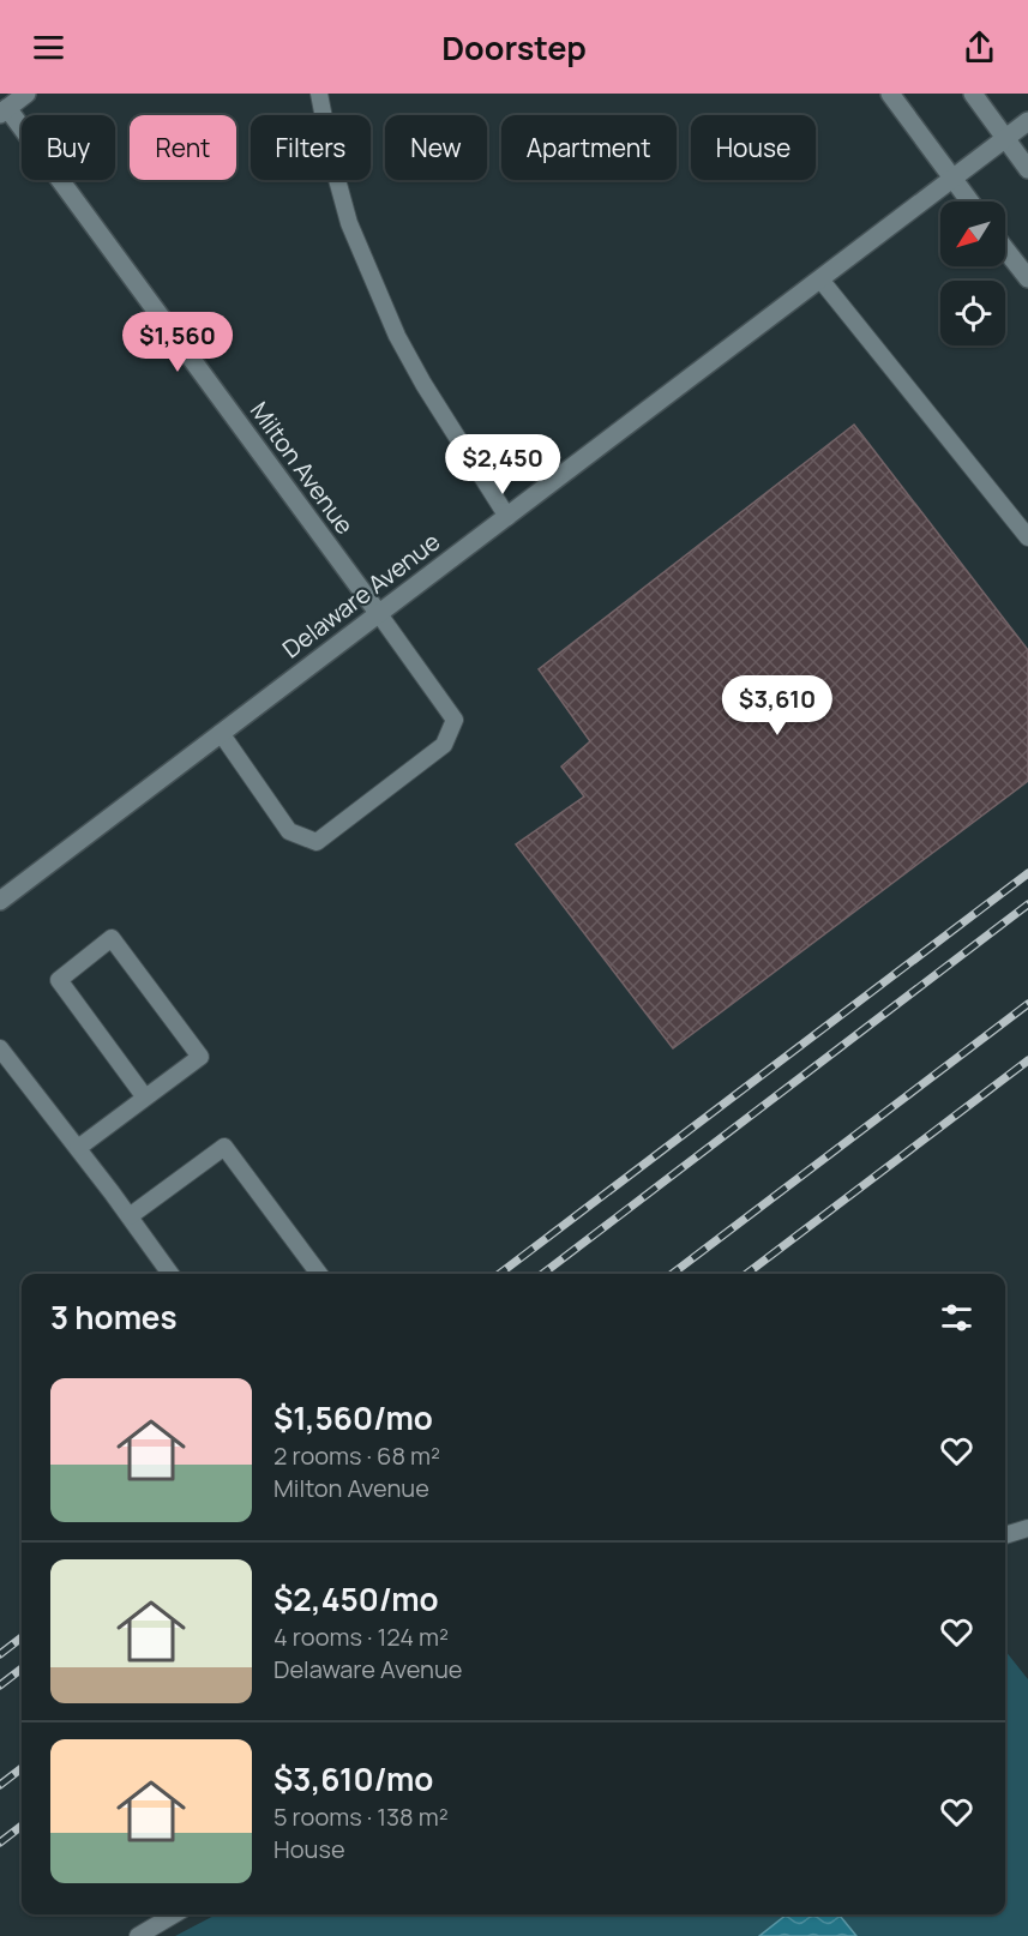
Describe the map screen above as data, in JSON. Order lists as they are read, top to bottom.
{
  "streets": {
    "main road": ["Milton Avenue", "Delaware Avenue"]
  },
  "crossings": [
    ["Milton Avenue", "Delaware Avenue"]
  ],
  "north": "bottom left",
  "page": {
    "header": "Doorstep",
    "chip": [
      "Buy",
      "Rent",
      "Filters",
      "New",
      "Apartment",
      "House"
    ],
    "price": ["$1,560", "$2,450", "$3,610"],
    "heading": "3 homes",
    "list": [
      {
        "name": "$1,560/mo",
        "note": "2 rooms · 68 m² · Milton Avenue"
      },
      {
        "name": "$2,450/mo",
        "note": "4 rooms · 124 m² · Delaware Avenue"
      },
      {
        "name": "$3,610/mo",
        "note": "5 rooms · 138 m² · House"
      }
    ]
  }
}
